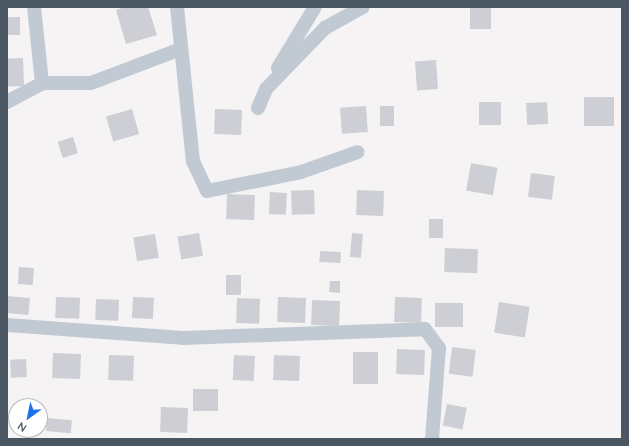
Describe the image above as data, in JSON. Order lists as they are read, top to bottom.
{
  "north": "bottom left"
}
